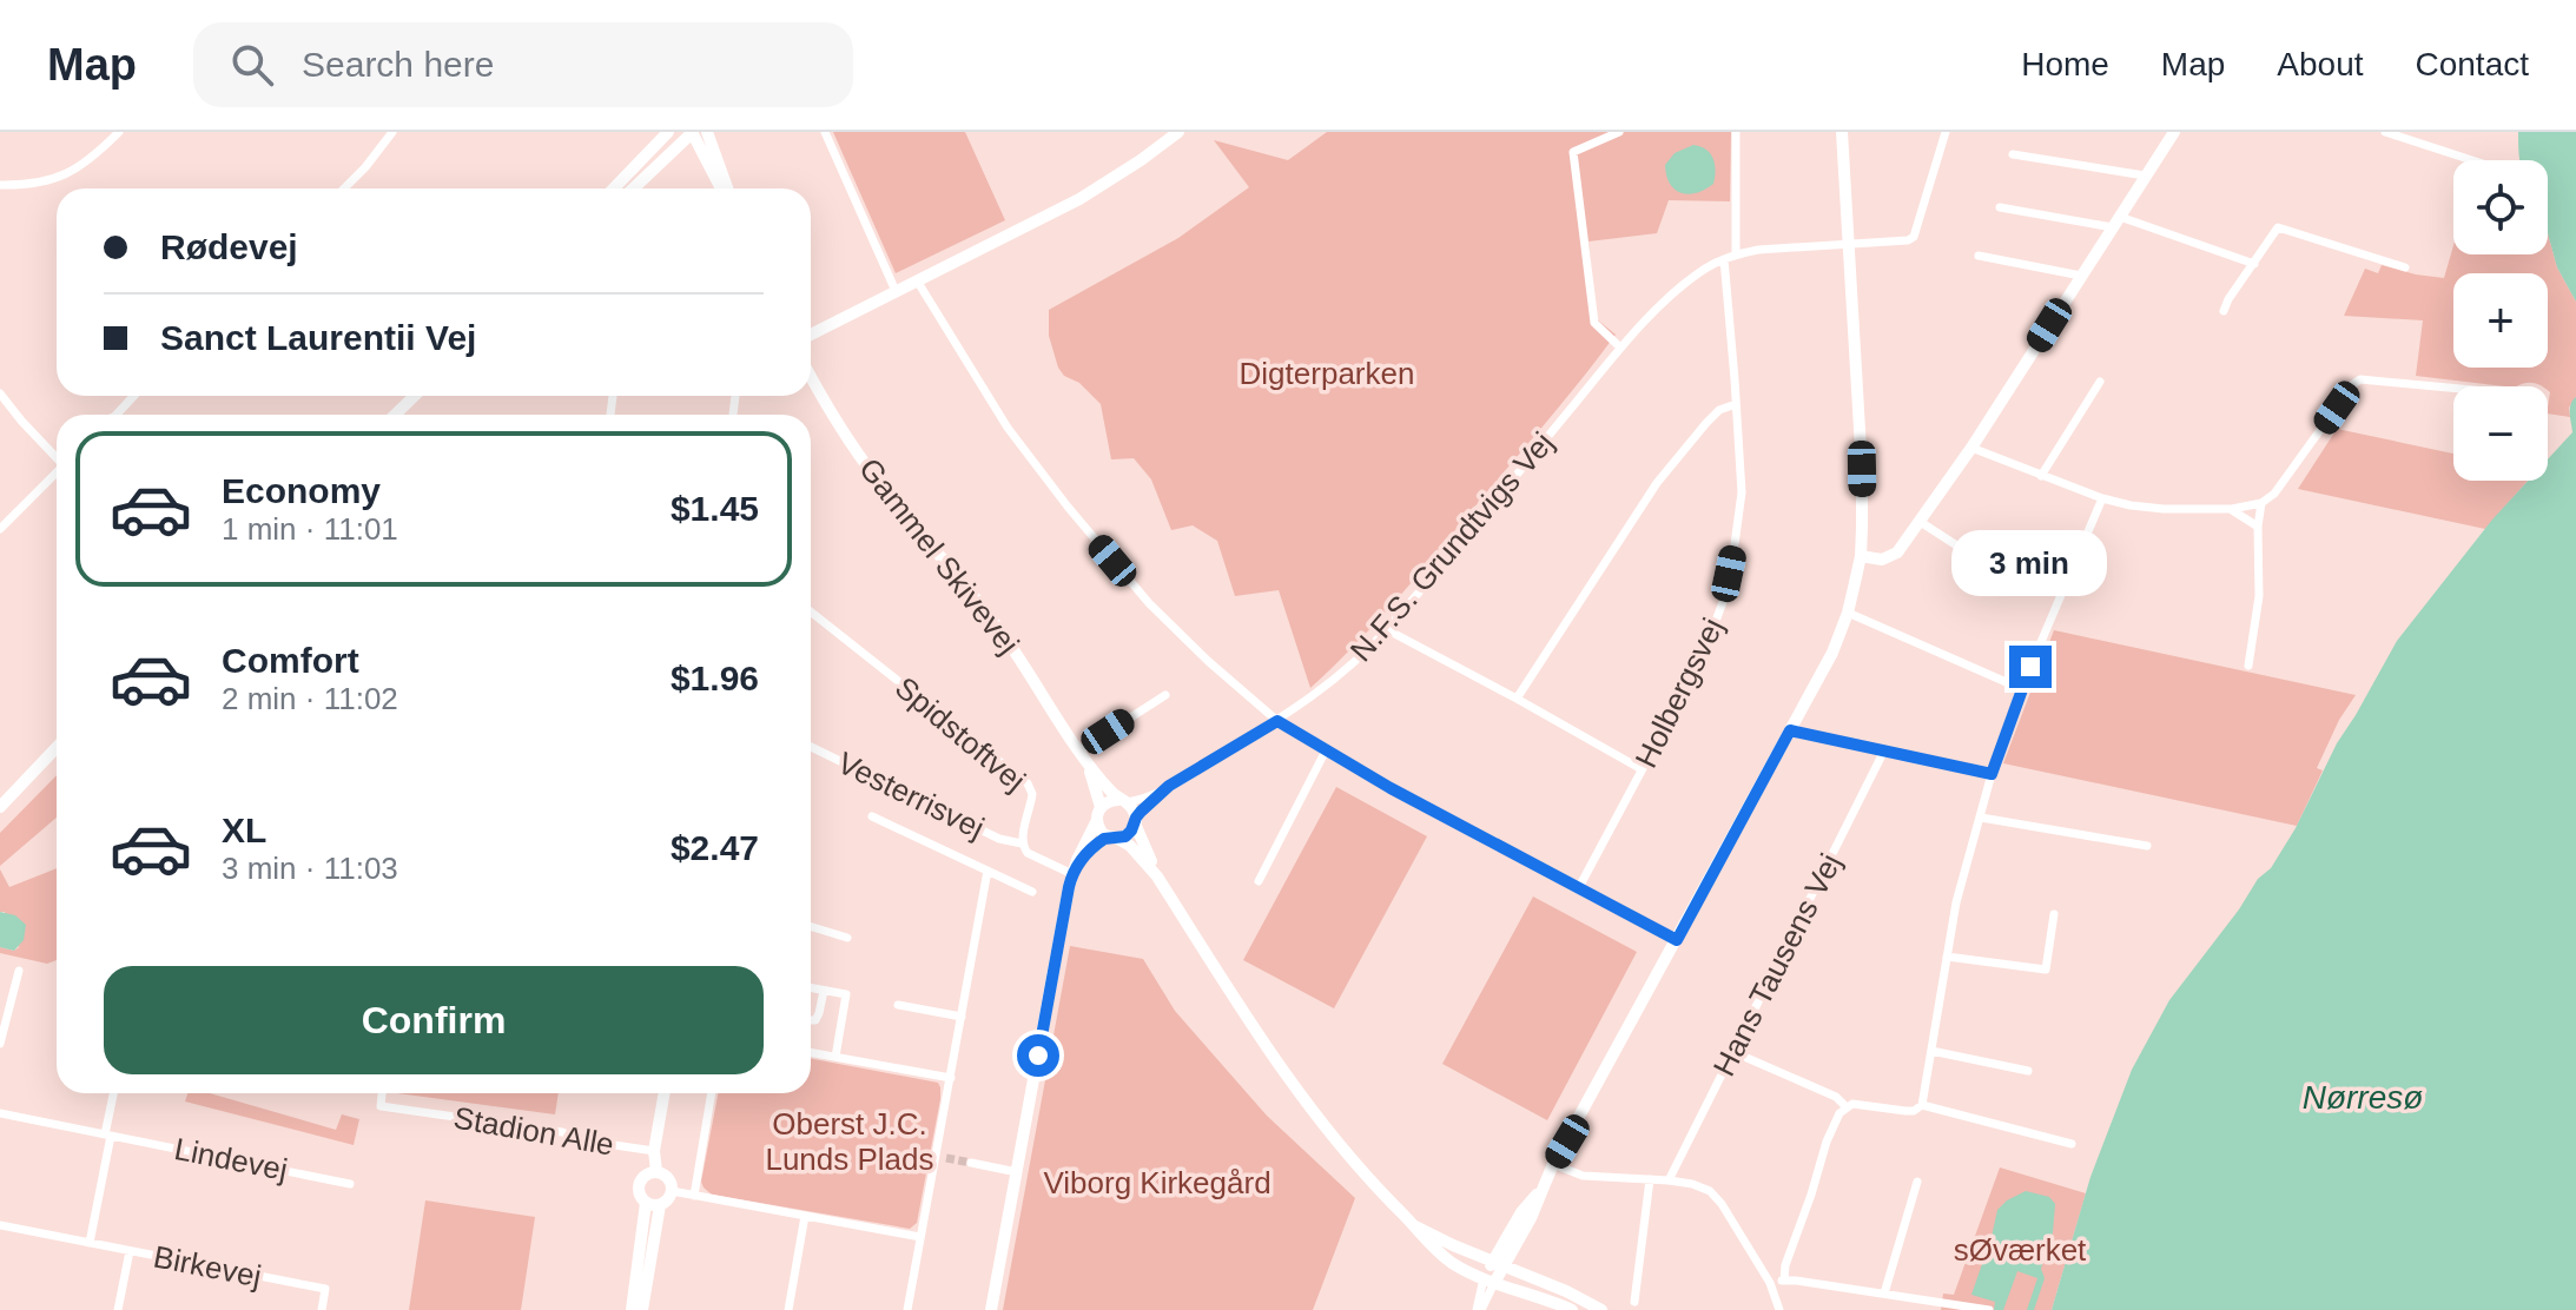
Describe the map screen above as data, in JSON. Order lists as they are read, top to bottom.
{
  "streets": {
    "street": [
      "N.F.S. Grundtvigs Vej",
      "Gammel Skivevej",
      "Holbergsvej",
      "Spidstoftvej",
      "Vesterrisvej",
      "Hans Tausens Vej",
      "Stadion Alle",
      "Lindevej",
      "Birkevej"
    ]
  },
  "crossings": [
    ["N.F.S. Grundtvigs Vej", "Gammel Skivevej"],
    ["N.F.S. Grundtvigs Vej", "Holbergsvej"],
    ["Spidstoftvej", "Vesterrisvej"]
  ],
  "water": ["Nørresø"],
  "parks": [
    "Digterparken",
    "Oberst J.C. Lunds Plads",
    "Viborg Kirkegård",
    "sØværket"
  ],
  "page": {
    "header": "Map",
    "search": "Search here",
    "nav": [
      "Home",
      "Map",
      "About",
      "Contact"
    ],
    "map_buttons": ["+", "−"],
    "banner": ["Rødevej", "Sanct Laurentii Vej"],
    "list": [
      {
        "name": "Economy",
        "note": "1 min · 11:01",
        "value": "$1.45"
      },
      {
        "name": "Comfort",
        "note": "2 min · 11:02",
        "value": "$1.96"
      },
      {
        "name": "XL",
        "note": "3 min · 11:03",
        "value": "$2.47"
      }
    ],
    "bubble": "3 min",
    "buttons": "Confirm"
  }
}
